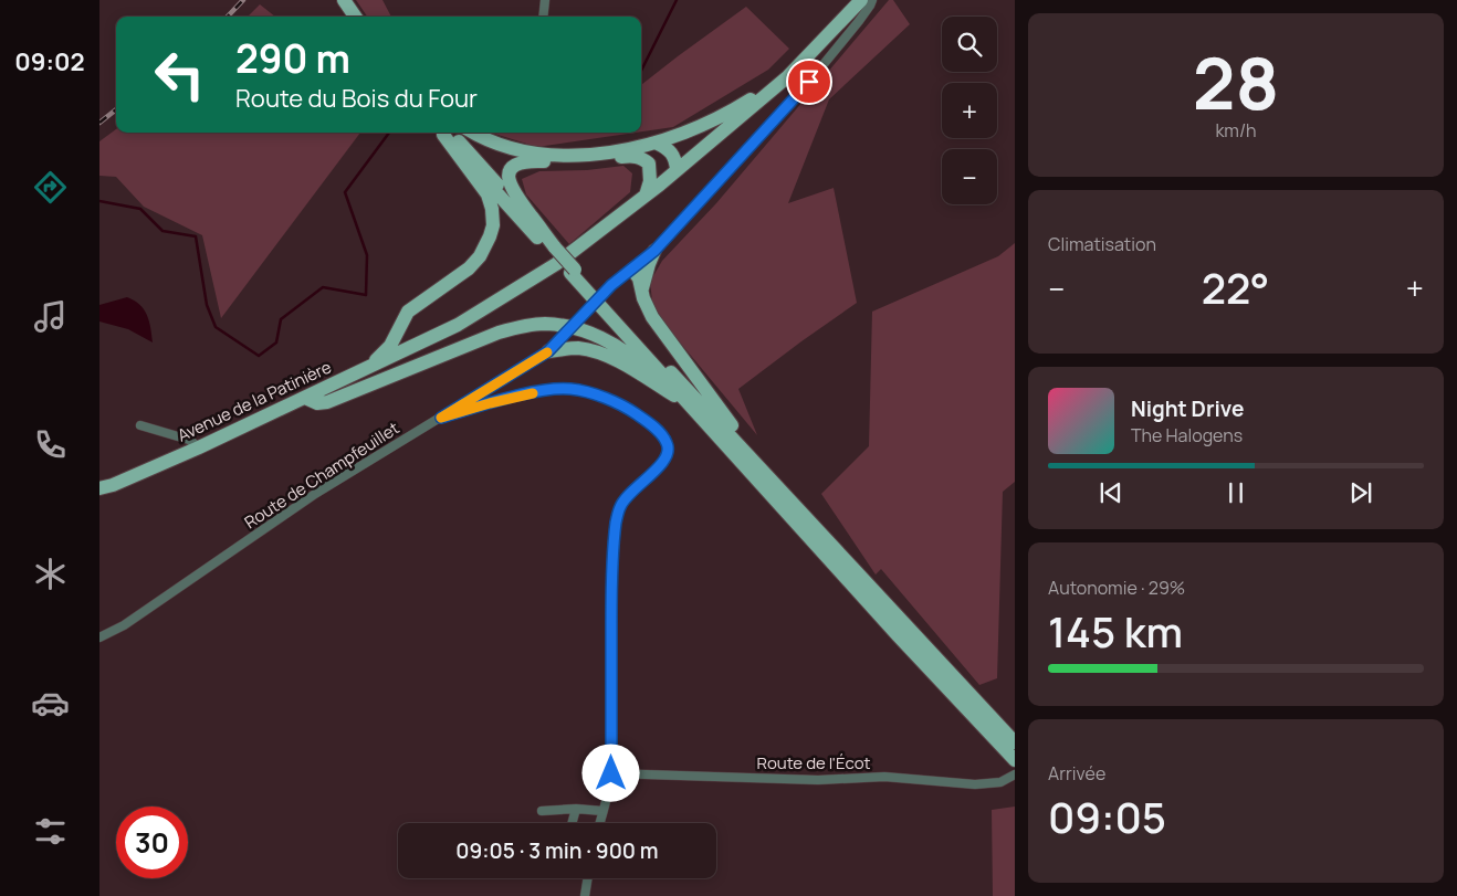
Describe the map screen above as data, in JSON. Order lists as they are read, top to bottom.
{
  "streets": {
    "main road": ["Avenue de la Patinière"],
    "street": ["Route de Champfeuillet", "Route de l'Écot"]
  },
  "page": {
    "tabs": "09:02",
    "tile": [
      ["28", "km/h"],
      "Climatisation",
      ["Autonomie · 29%", "145 km"],
      ["Arrivée", "09:05"]
    ],
    "map_buttons": ["+", "−"],
    "turn": ["290 m", "Route du Bois du Four"],
    "heat": ["−", "22°", "+"],
    "song": ["Night Drive", "The Halogens"],
    "limit": "30",
    "trip": "09:05 · 3 min · 900 m"
  }
}
